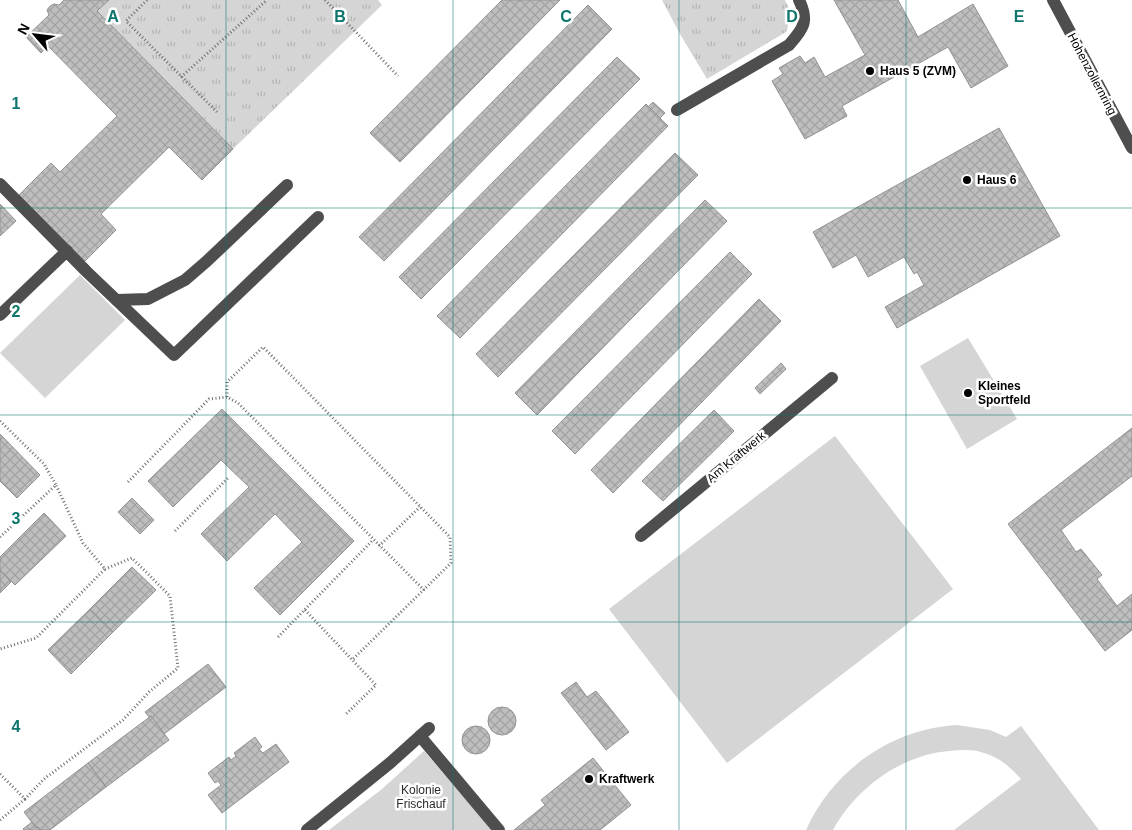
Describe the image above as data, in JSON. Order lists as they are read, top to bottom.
{
  "streets": {
    "street": ["Hohenzollernring", "Am Kraftwerk"]
  },
  "parks": ["Kolonie Frischauf"],
  "places": [
    "Haus 5 (ZVM)",
    "Haus 6",
    "Kleines Sportfeld",
    "Kraftwerk"
  ],
  "north": "top left",
  "grid": {
    "columns": [
      "A",
      "B",
      "C",
      "D",
      "E"
    ],
    "rows": [
      "1",
      "2",
      "3",
      "4"
    ]
  }
}
